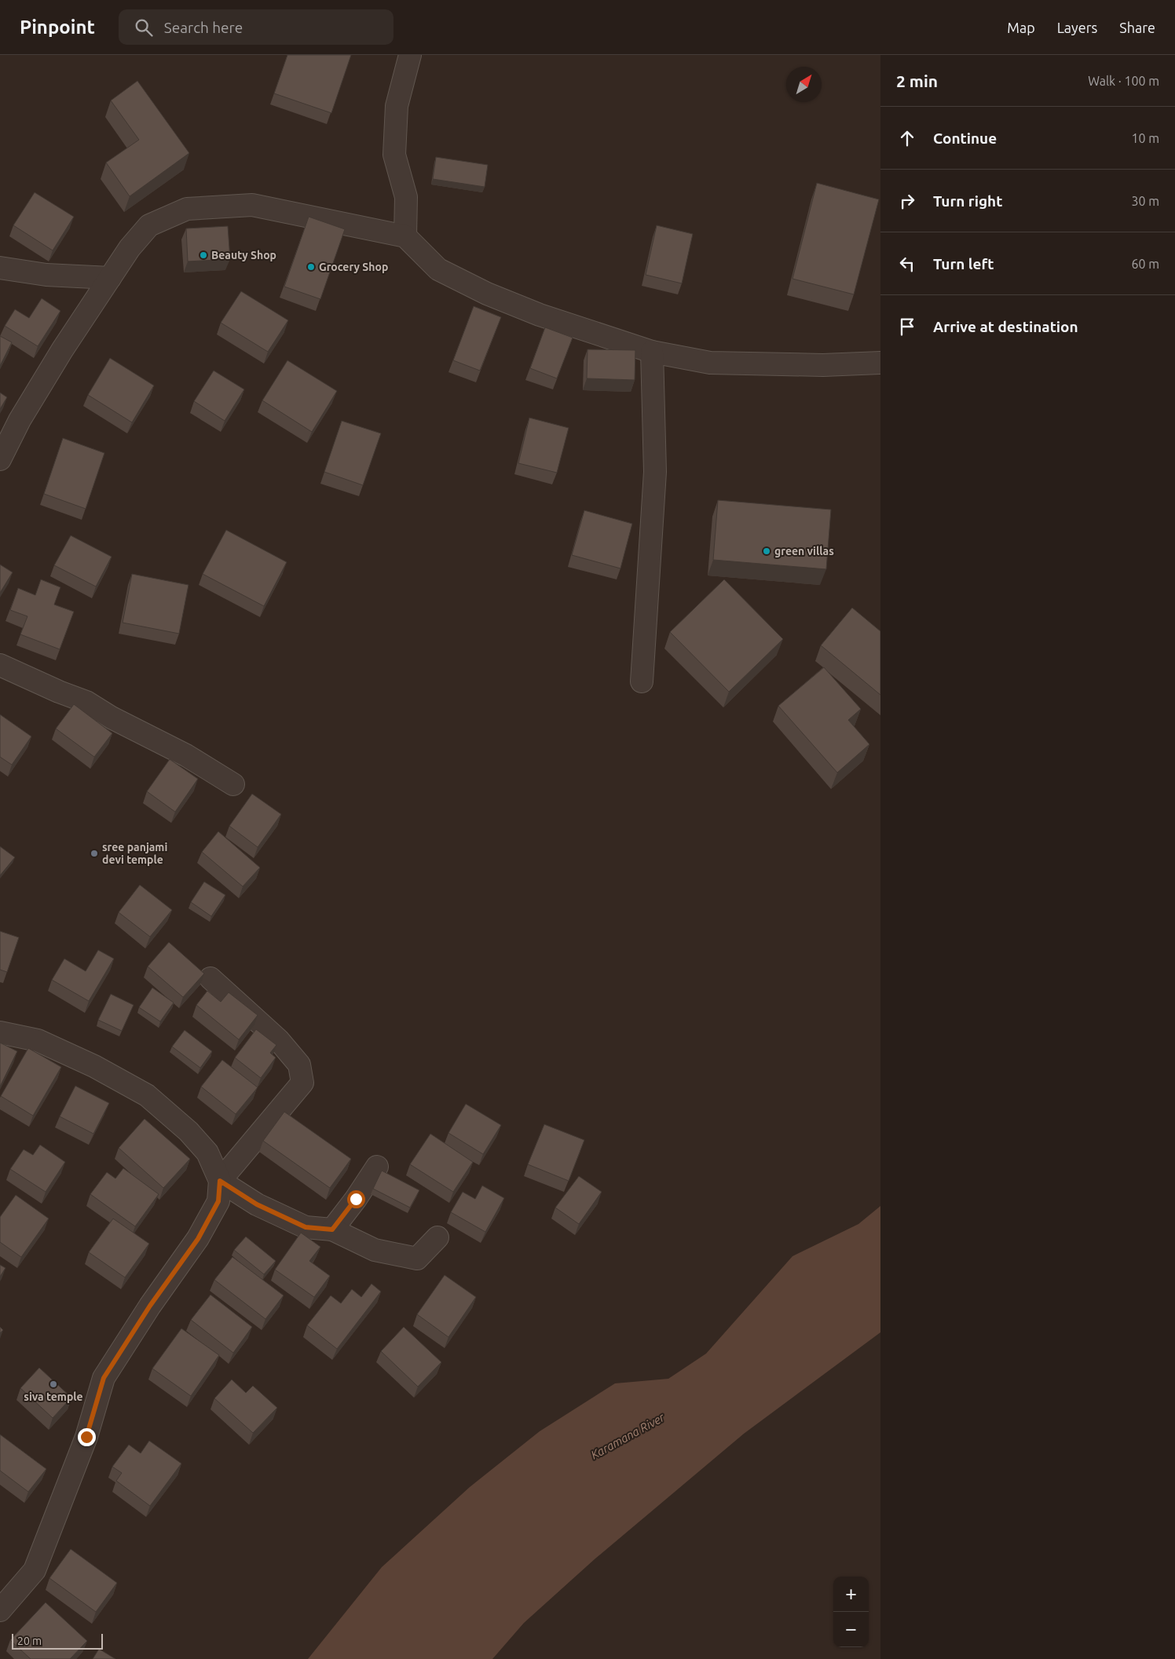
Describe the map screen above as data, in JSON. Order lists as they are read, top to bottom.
{
  "water": ["Karamana River"],
  "places": [
    "Beauty Shop",
    "Grocery Shop",
    "green villas",
    "sree panjami devi temple",
    "siva temple"
  ],
  "scale_bar": "20 m",
  "north": "top right",
  "page": {
    "header": "Pinpoint",
    "search": "Search here",
    "nav": ["Map", "Layers", "Share"],
    "heading": ["2 min", "Walk · 100 m"],
    "list": [
      ["Continue", "10 m"],
      ["Turn right", "30 m"],
      ["Turn left", "60 m"],
      "Arrive at destination"
    ],
    "map_buttons": ["+", "−"],
    "scale": "20 m"
  }
}
